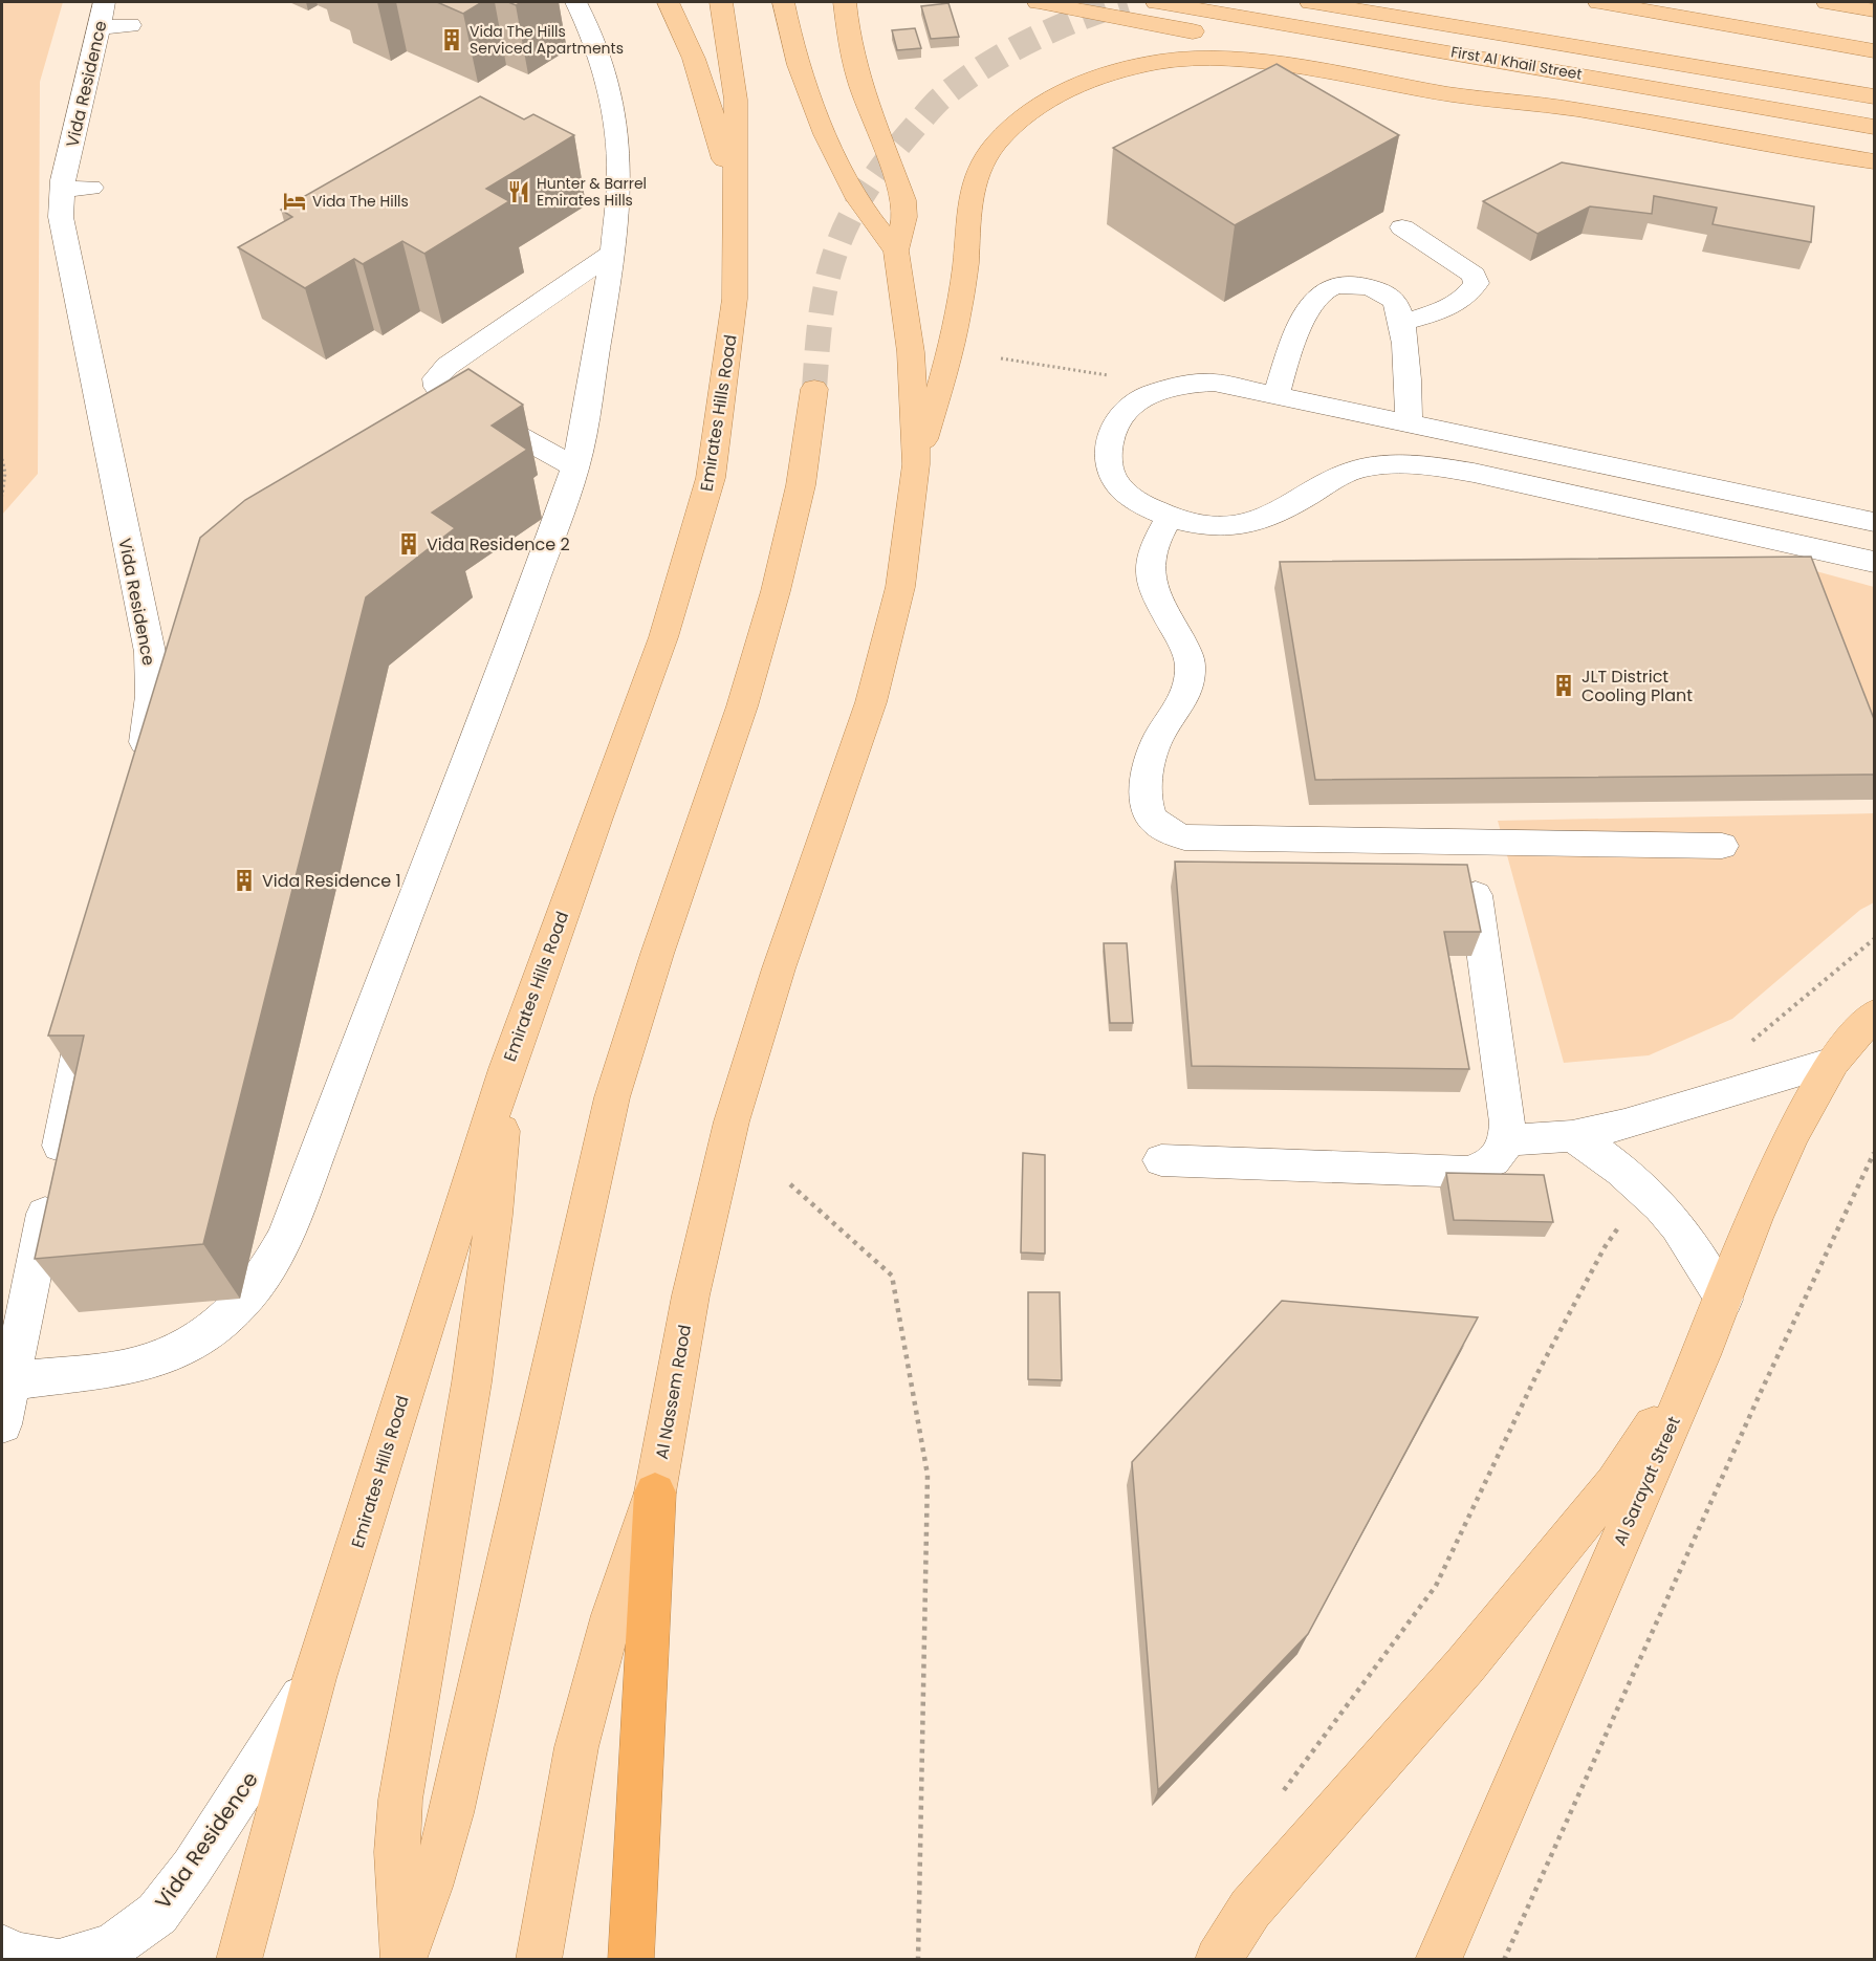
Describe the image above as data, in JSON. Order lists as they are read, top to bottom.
{
  "streets": {
    "main road": [
      "First Al Khail Street",
      "Emirates Hills Road",
      "Al Nassem Raod",
      "Al Sarayat Street"
    ],
    "street": ["Vida Residence"]
  },
  "crossings": [
    ["Vida Residence", "Emirates Hills Road"]
  ],
  "places": {
    "building": [
      "Vida The Hills Serviced Apartments",
      "Vida Residence 2",
      "JLT District Cooling Plant",
      "Vida Residence 1"
    ],
    "restaurant": ["Hunter & Barrel Emirates Hills"],
    "hotel": ["Vida The Hills"]
  }
}
